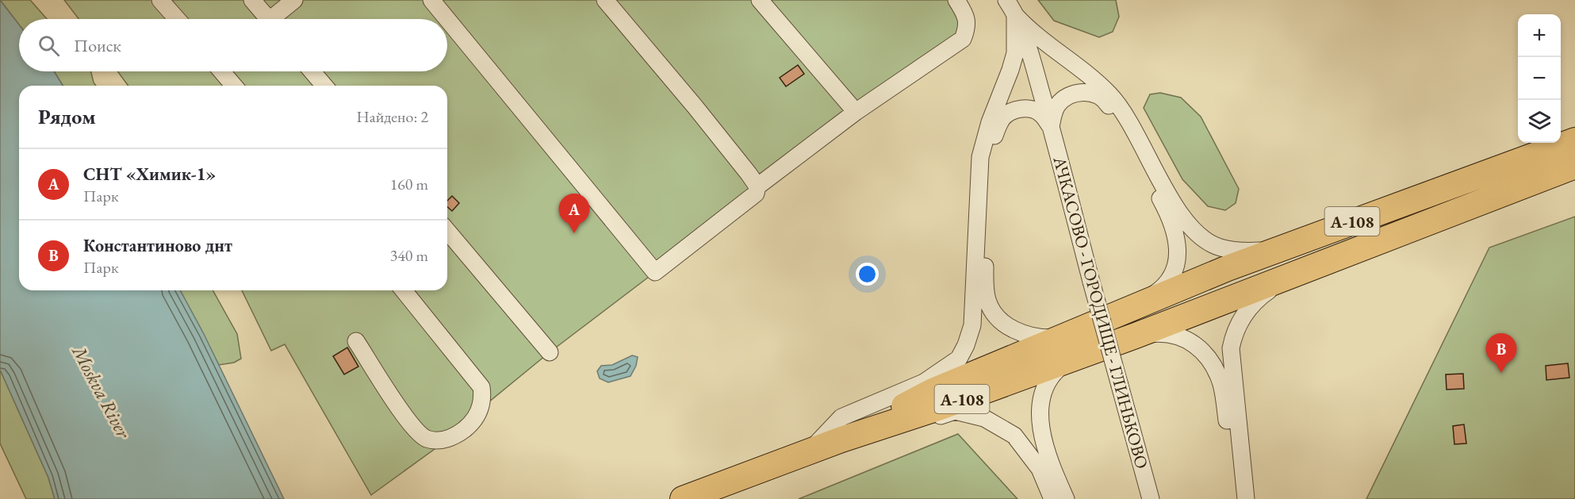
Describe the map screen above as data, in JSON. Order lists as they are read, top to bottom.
{
  "streets": {
    "highway": ["А-108"],
    "street": ["АЧКАСОВО - ГОРОДИЩЕ - ГЛИНЬКОВО"]
  },
  "water": ["Moskva River"],
  "page": {
    "map_buttons": ["+", "−"],
    "search": "Поиск",
    "heading": ["Рядом", "Найдено: 2"],
    "list": [
      {
        "mark": "A",
        "name": "СНТ «Химик-1»",
        "note": "Парк",
        "value": "160 m"
      },
      {
        "mark": "B",
        "name": "Константиново днт",
        "note": "Парк",
        "value": "340 m"
      }
    ],
    "pins": ["A", "B"]
  }
}
